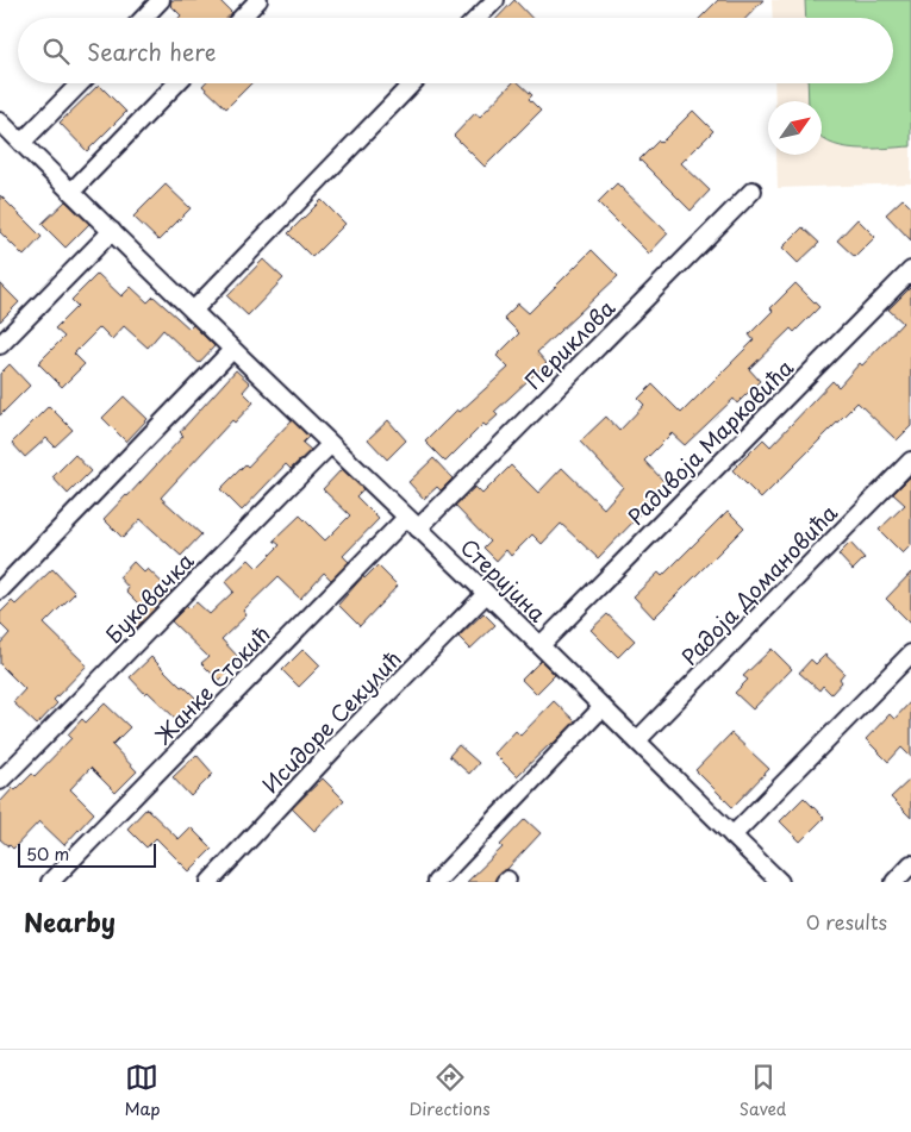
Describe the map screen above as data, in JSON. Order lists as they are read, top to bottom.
{
  "streets": {
    "street": [
      "Периклова",
      "Радивоја Марковића",
      "Стеријина",
      "Радоја Домановића",
      "Буковачка",
      "Жанке Стокић",
      "Исидоре Секулић"
    ]
  },
  "crossings": [
    ["Периклова", "Стеријина"],
    ["Периклова", "Жанке Стокић"],
    ["Радивоја Марковића", "Стеријина"],
    ["Стеријина", "Радоја Домановића"],
    ["Стеријина", "Буковачка"],
    ["Стеријина", "Жанке Стокић"],
    ["Стеријина", "Исидоре Секулић"]
  ],
  "scale_bar": "50 m",
  "north": "top right",
  "page": {
    "search": "Search here",
    "scale": "50 m",
    "heading": ["Nearby", "0 results"],
    "nav": ["Map", "Directions", "Saved"]
  }
}
